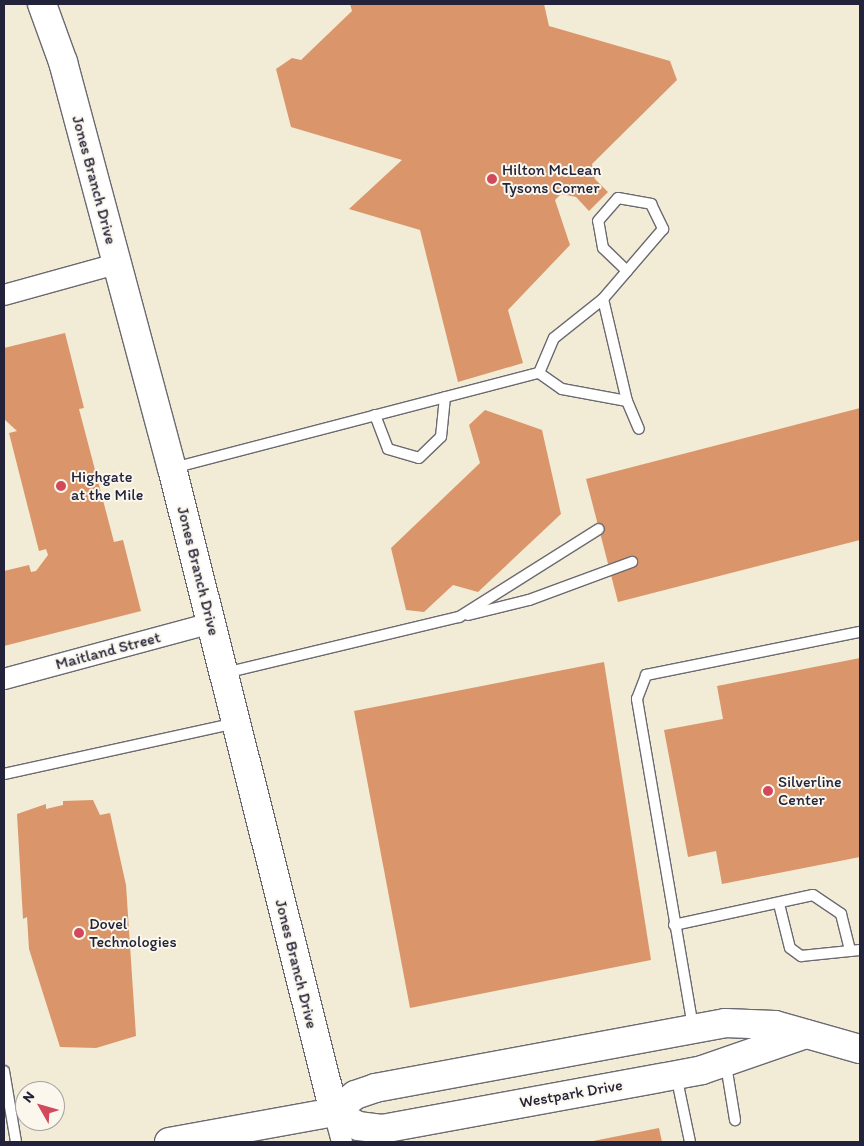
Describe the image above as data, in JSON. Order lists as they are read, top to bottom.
{
  "streets": {
    "street": ["Jones Branch Drive", "Maitland Street", "Westpark Drive"]
  },
  "crossings": [
    ["Jones Branch Drive", "Maitland Street"],
    ["Jones Branch Drive", "Westpark Drive"]
  ],
  "places": [
    "Hilton McLean Tysons Corner",
    "Highgate at the Mile",
    "Silverline Center",
    "Dovel Technologies"
  ],
  "north": "top left"
}
